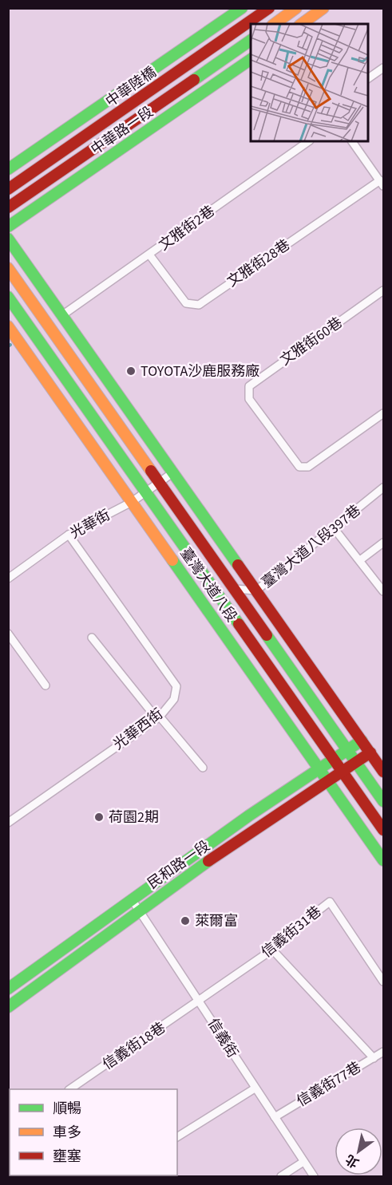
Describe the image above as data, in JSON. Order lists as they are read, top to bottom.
{
  "streets": {
    "main road": [
      "中華陸橋",
      "中華路一段",
      "臺灣大道八段",
      "民和路一段"
    ],
    "street": [
      "文雅街2巷",
      "文雅街28巷",
      "文雅街60巷",
      "光華街",
      "臺灣大道八段397巷",
      "光華西街",
      "信義街31巷",
      "信義街",
      "信義街18巷",
      "信義街77巷"
    ]
  },
  "crossings": [
    ["文雅街2巷", "文雅街28巷"],
    ["光華街", "臺灣大道八段"],
    ["光華街", "光華西街"],
    ["臺灣大道八段397巷", "臺灣大道八段"],
    ["臺灣大道八段", "民和路一段"],
    ["民和路一段", "信義街"],
    ["信義街31巷", "信義街"],
    ["信義街31巷", "信義街18巷"],
    ["信義街", "信義街18巷"],
    ["信義街", "信義街77巷"]
  ],
  "places": ["TOYOTA沙鹿服務廠", "荷園2期", "萊爾富"],
  "legend": ["順暢", "車多", "壅塞"],
  "north": "bottom left"
}
